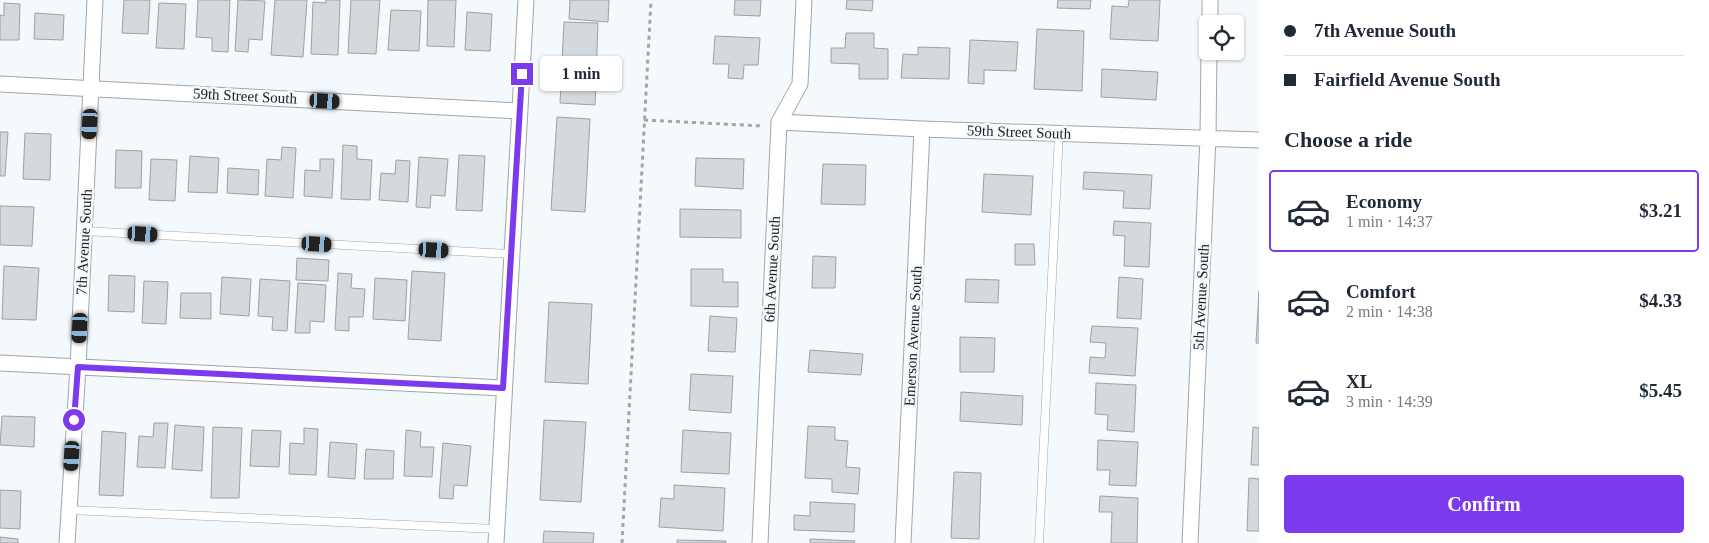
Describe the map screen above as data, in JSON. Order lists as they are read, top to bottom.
{
  "streets": {
    "street": [
      "59th Street South",
      "7th Avenue South",
      "6th Avenue South",
      "5th Avenue South",
      "Emerson Avenue South"
    ]
  },
  "crossings": [
    ["59th Street South", "7th Avenue South"],
    ["59th Street South", "6th Avenue South"],
    ["59th Street South", "5th Avenue South"],
    ["59th Street South", "Emerson Avenue South"]
  ],
  "page": {
    "banner": ["7th Avenue South", "Fairfield Avenue South"],
    "bubble": "1 min",
    "heading": "Choose a ride",
    "list": [
      {
        "name": "Economy",
        "note": "1 min · 14:37",
        "value": "$3.21"
      },
      {
        "name": "Comfort",
        "note": "2 min · 14:38",
        "value": "$4.33"
      },
      {
        "name": "XL",
        "note": "3 min · 14:39",
        "value": "$5.45"
      }
    ],
    "buttons": "Confirm"
  }
}
